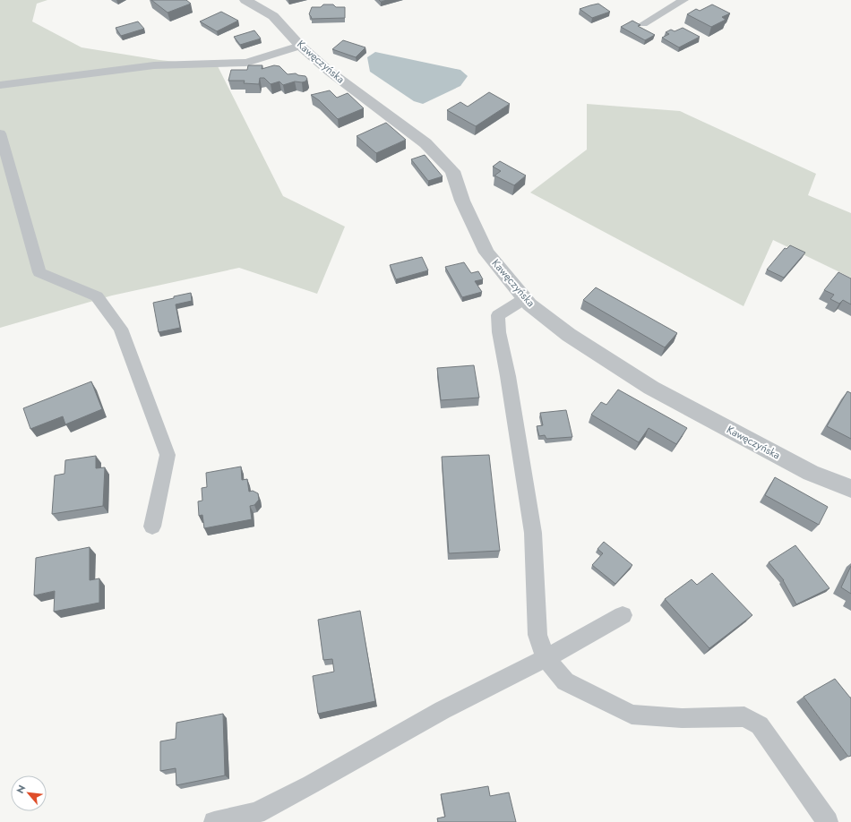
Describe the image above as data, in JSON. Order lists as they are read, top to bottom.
{
  "streets": {
    "street": ["Kawęczyńska"]
  },
  "north": "top left"
}
